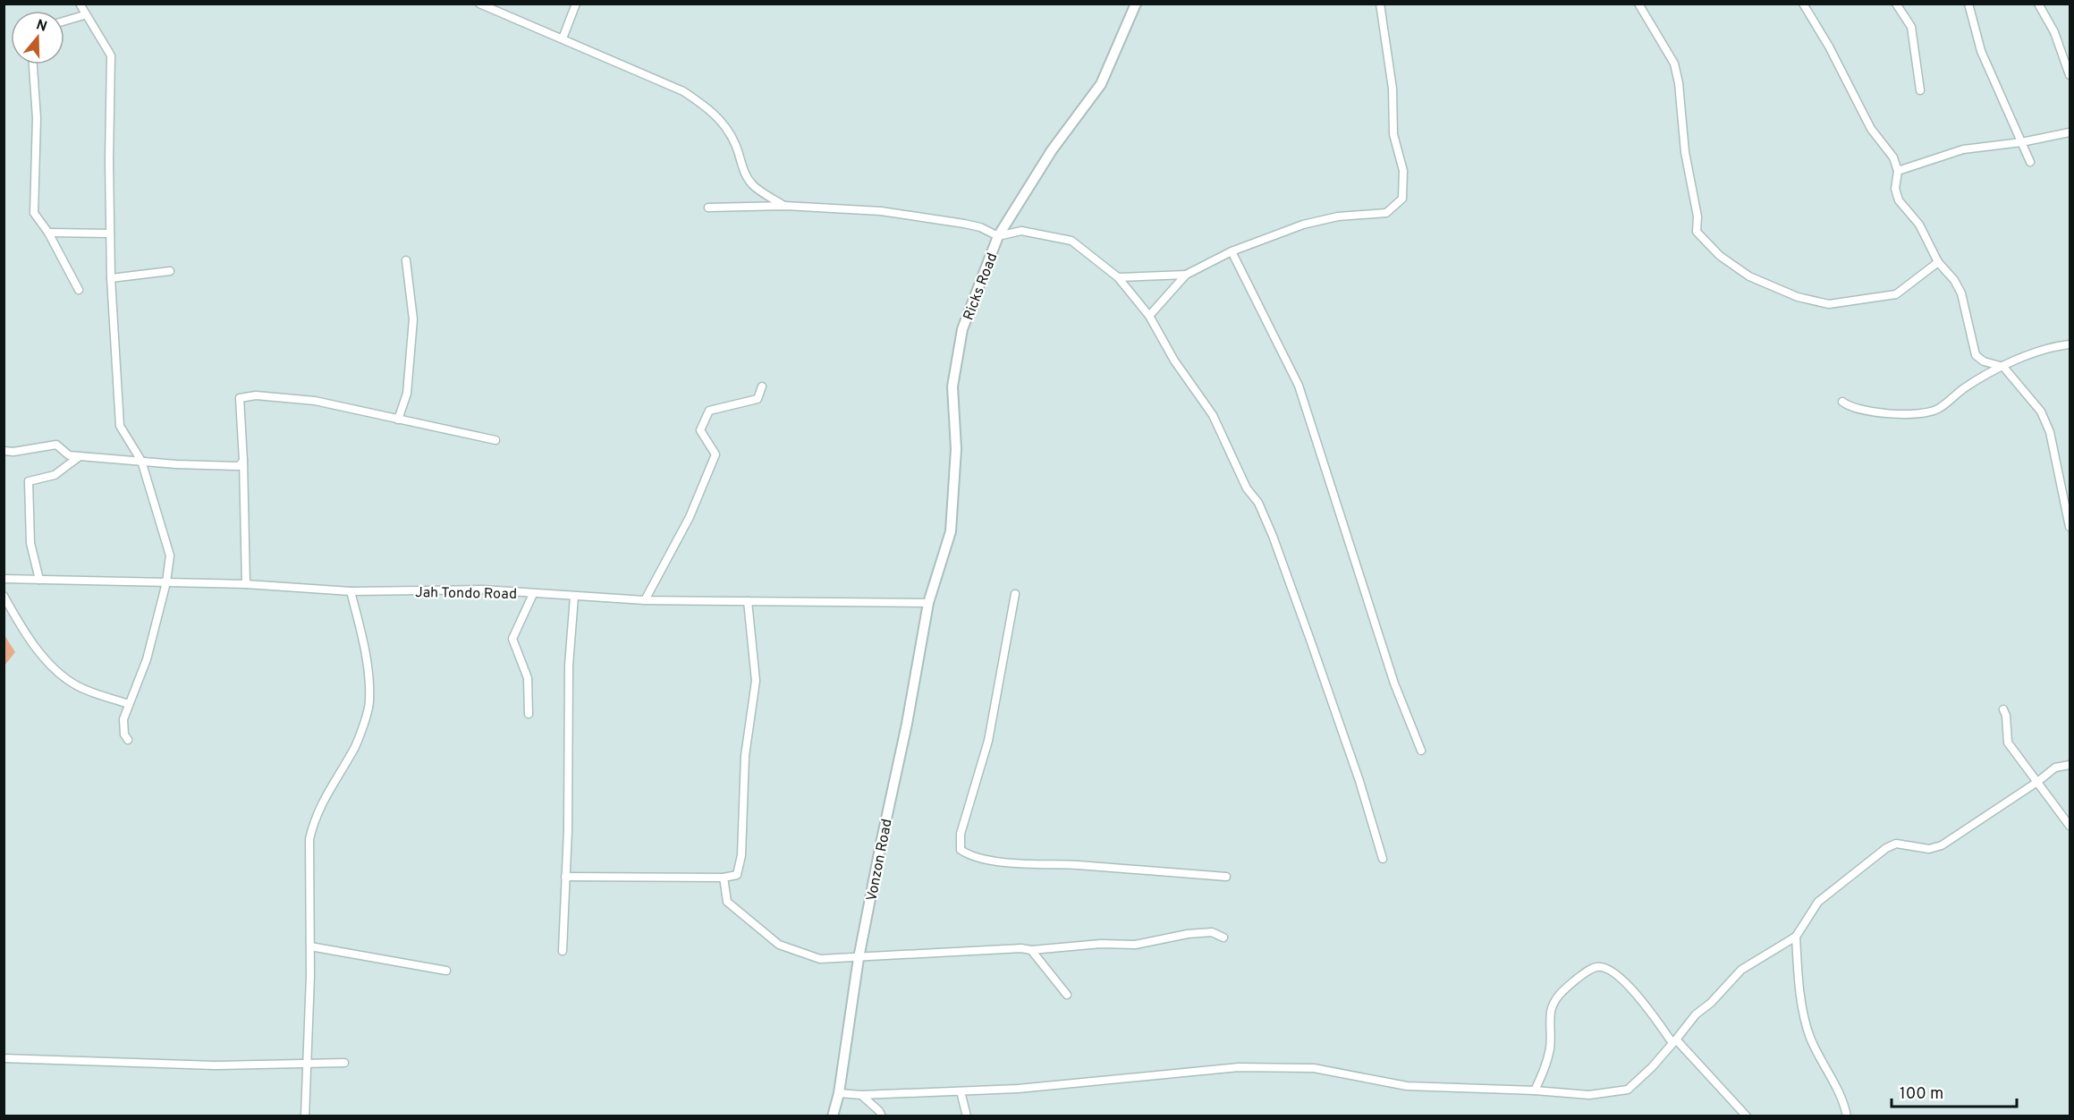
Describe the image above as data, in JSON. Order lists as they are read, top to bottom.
{
  "streets": {
    "street": ["Ricks Road", "Jah Tondo Road", "Vonzon Road"]
  },
  "crossings": [
    ["Ricks Road", "Jah Tondo Road"],
    ["Ricks Road", "Vonzon Road"],
    ["Jah Tondo Road", "Vonzon Road"]
  ],
  "scale_bar": "100 m",
  "north": "top"
}
